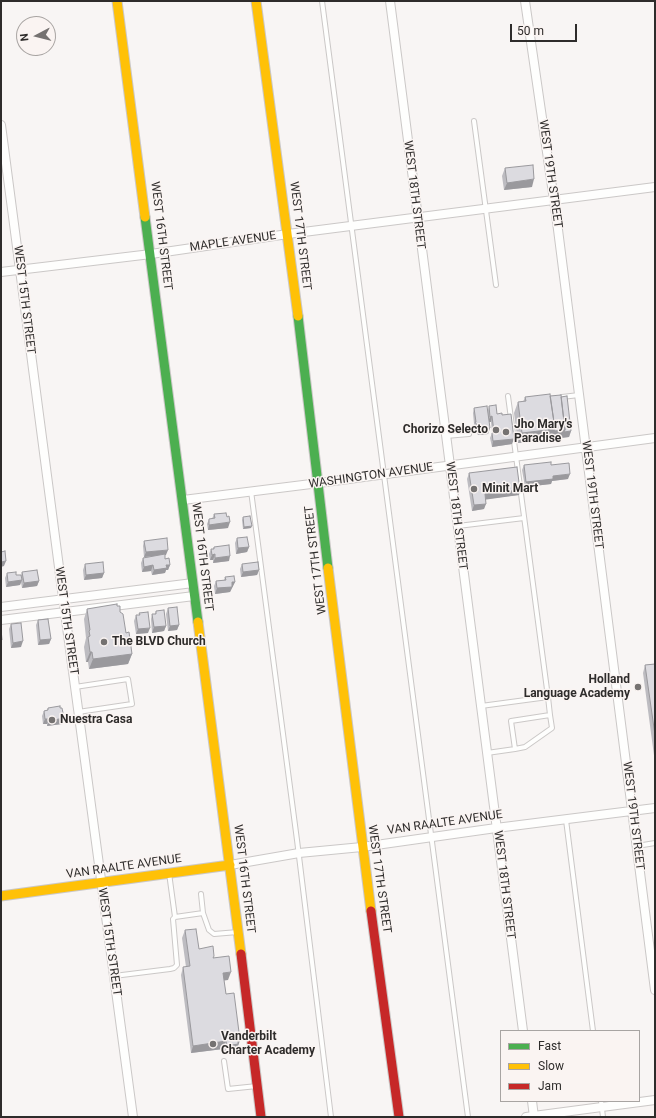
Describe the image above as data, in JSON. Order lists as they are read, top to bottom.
{
  "streets": {
    "street": [
      "WEST 19TH STREET",
      "WEST 18TH STREET",
      "WEST 16TH STREET",
      "WEST 17TH STREET",
      "MAPLE AVENUE",
      "WEST 15TH STREET",
      "WASHINGTON AVENUE",
      "VAN RAALTE AVENUE"
    ]
  },
  "crossings": [
    ["WEST 19TH STREET", "MAPLE AVENUE"],
    ["WEST 19TH STREET", "WASHINGTON AVENUE"],
    ["WEST 19TH STREET", "VAN RAALTE AVENUE"],
    ["WEST 18TH STREET", "MAPLE AVENUE"],
    ["WEST 18TH STREET", "WASHINGTON AVENUE"],
    ["WEST 18TH STREET", "VAN RAALTE AVENUE"],
    ["WEST 16TH STREET", "MAPLE AVENUE"],
    ["WEST 16TH STREET", "WASHINGTON AVENUE"],
    ["WEST 16TH STREET", "VAN RAALTE AVENUE"],
    ["WEST 17TH STREET", "MAPLE AVENUE"],
    ["WEST 17TH STREET", "WASHINGTON AVENUE"],
    ["WEST 17TH STREET", "VAN RAALTE AVENUE"],
    ["MAPLE AVENUE", "WEST 15TH STREET"],
    ["WEST 15TH STREET", "VAN RAALTE AVENUE"]
  ],
  "places": [
    "Chorizo Selecto",
    "Jho Mary's Paradise",
    "Minit Mart",
    "The BLVD Church",
    "Holland Language Academy",
    "Nuestra Casa",
    "Vanderbilt Charter Academy"
  ],
  "legend": ["Fast", "Slow", "Jam"],
  "scale_bar": "50 m",
  "north": "left"
}
